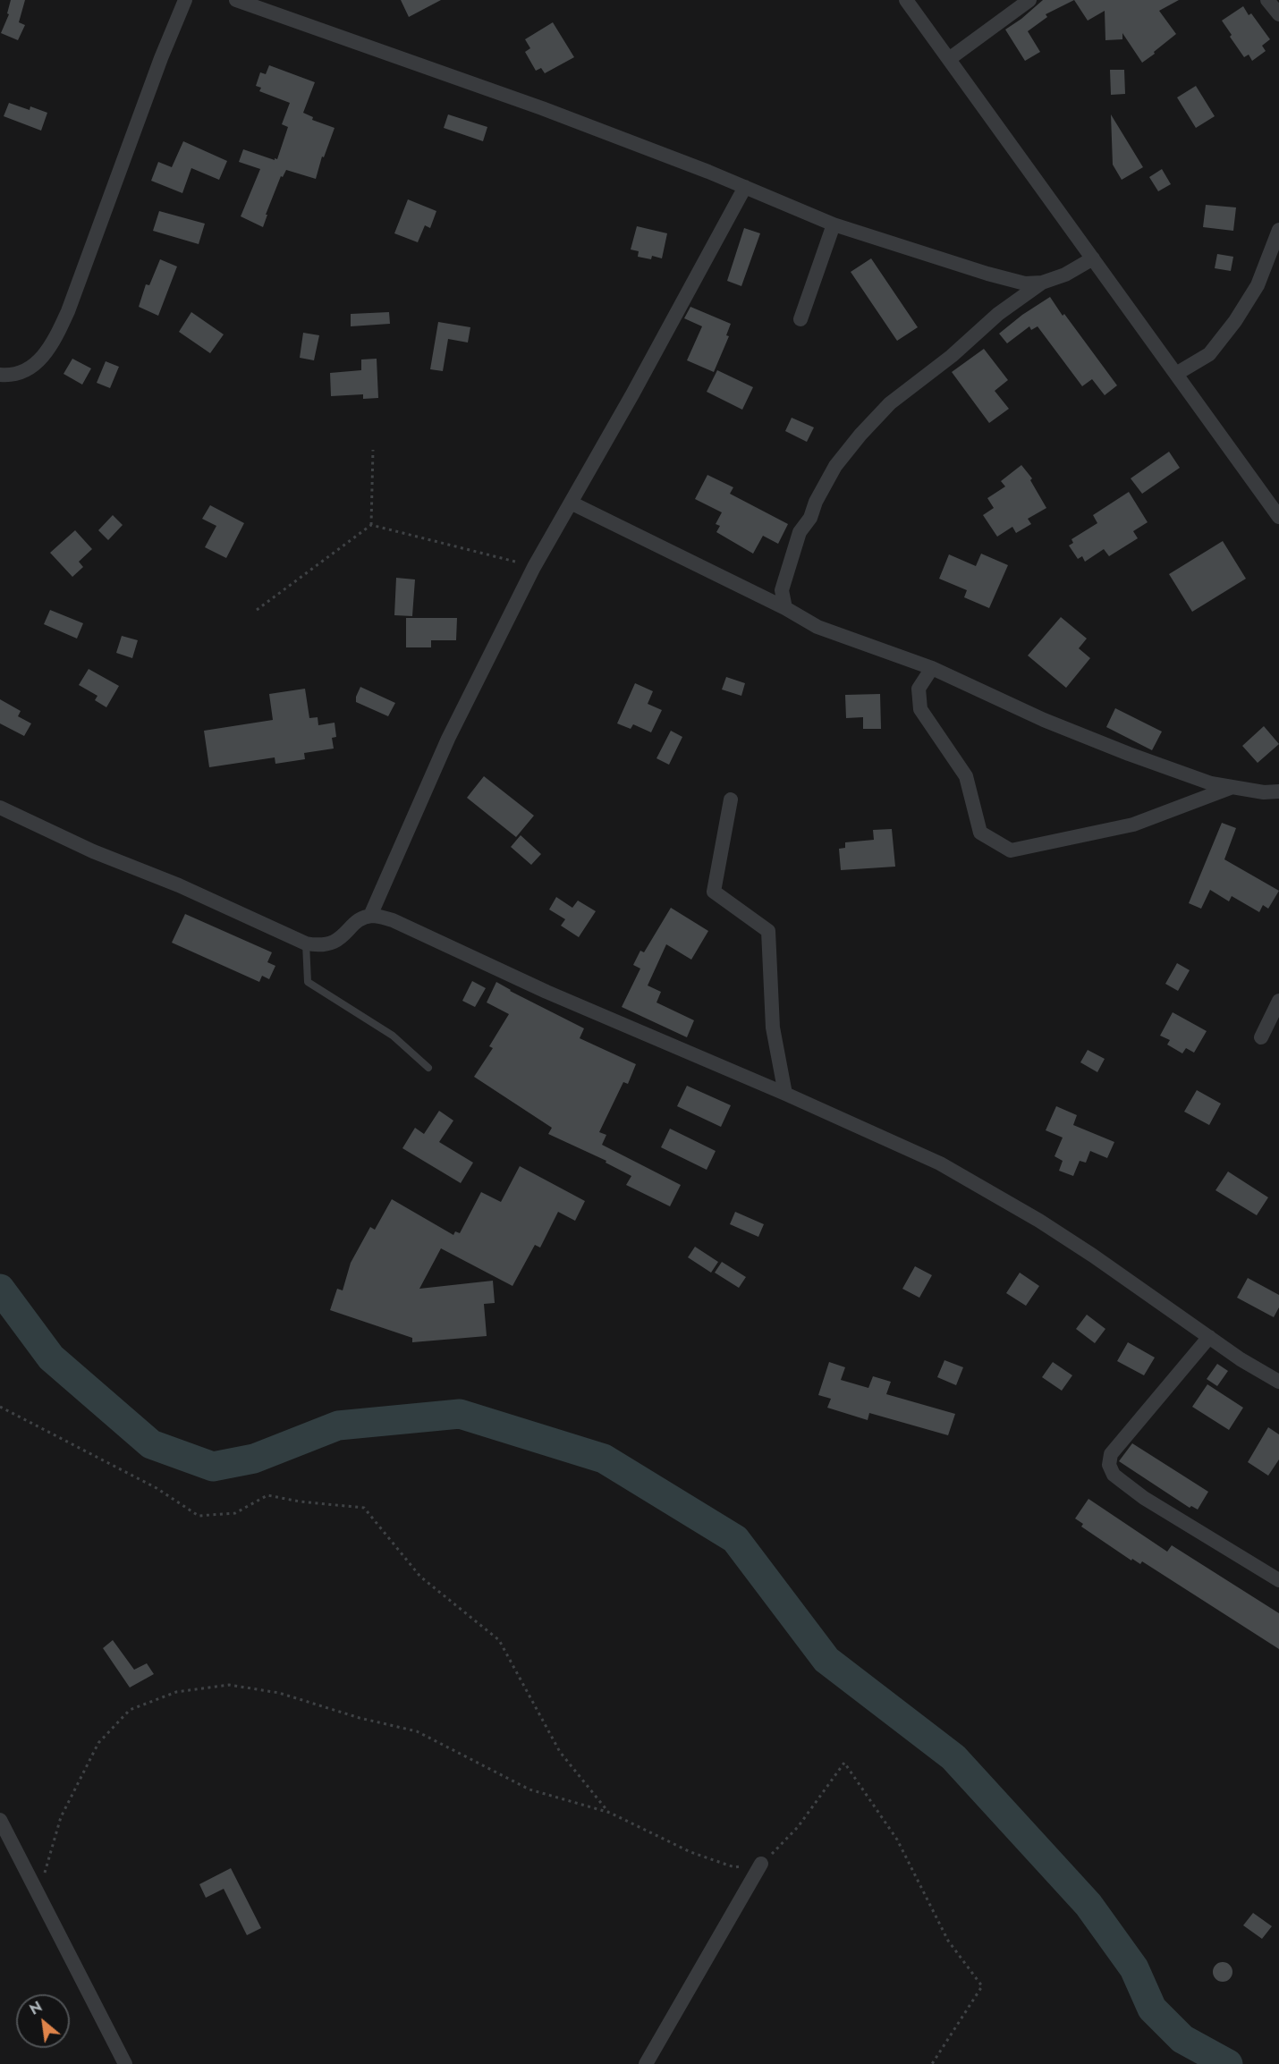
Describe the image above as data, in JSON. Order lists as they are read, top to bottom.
{
  "north": "top left"
}
